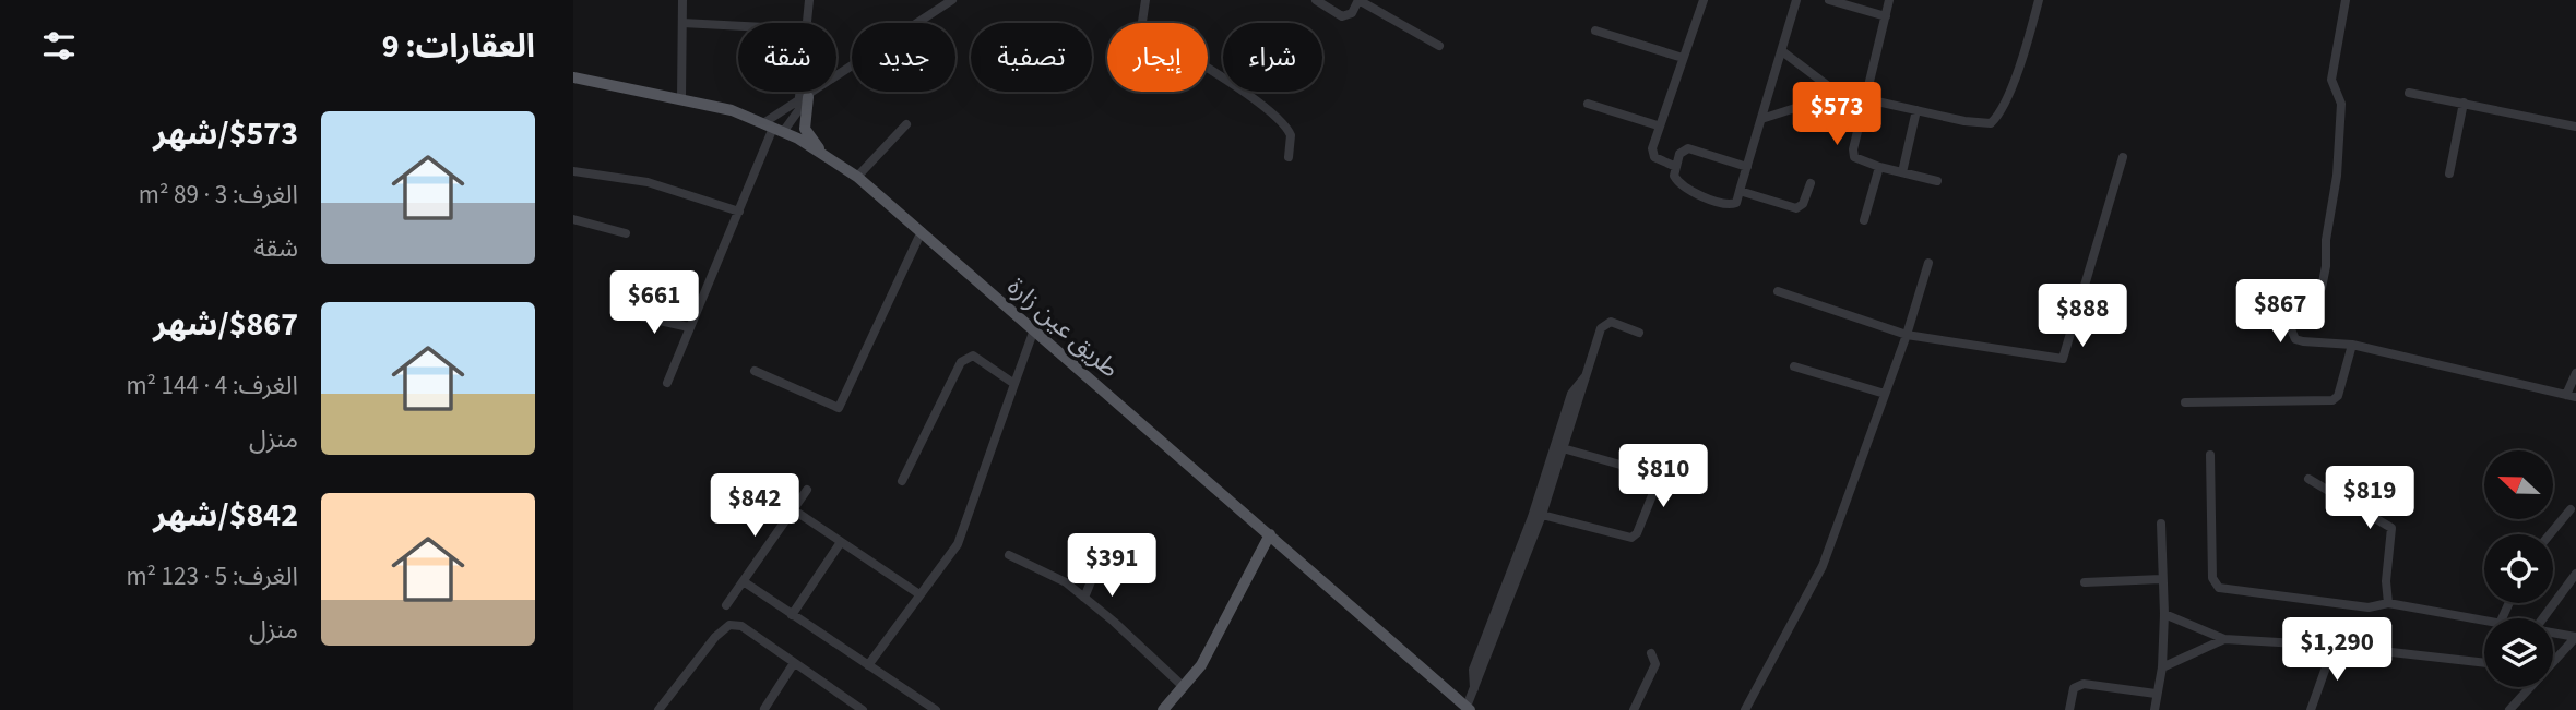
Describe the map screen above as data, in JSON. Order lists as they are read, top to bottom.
{
  "streets": {
    "main road": ["طريق عين زارة"]
  },
  "north": "left",
  "page": {
    "heading": "العقارات: 9",
    "chip": [
      "شراء",
      "إيجار",
      "تصفية",
      "جديد",
      "شقة"
    ],
    "price": [
      "$573",
      "$661",
      "$867",
      "$888",
      "$810",
      "$819",
      "$842",
      "$391",
      "$1,290"
    ],
    "list": [
      {
        "name": "$573/شهر",
        "note": "الغرف: 3 · 89 m² · شقة"
      },
      {
        "name": "$867/شهر",
        "note": "الغرف: 4 · 144 m² · منزل"
      },
      {
        "name": "$842/شهر",
        "note": "الغرف: 5 · 123 m² · منزل"
      }
    ]
  }
}
